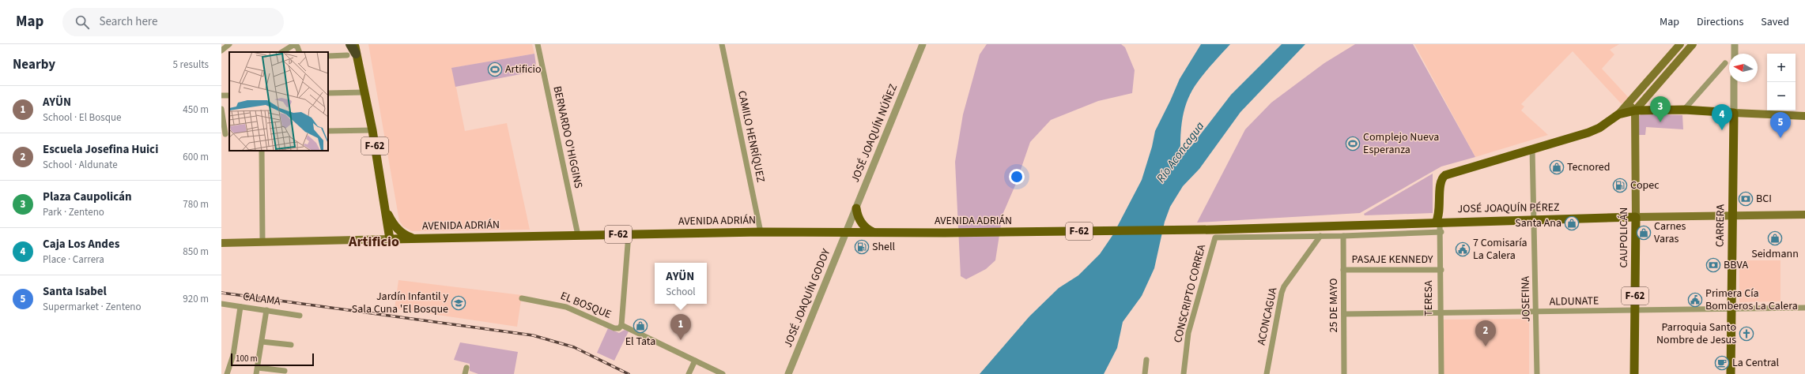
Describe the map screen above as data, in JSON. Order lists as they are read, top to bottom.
{
  "streets": {
    "main road": [
      "F-62",
      "JOSÉ JOAQUÍN PÉREZ",
      "AVENIDA ADRIÁN",
      "CARRERA",
      "CAUPOLICÁN",
      "TERESA"
    ],
    "street": [
      "JOSÉ JOAQUÍN NÚÑEZ",
      "CAMILO HENRÍQUEZ",
      "BERNARDO O'HIGGINS",
      "PASAJE KENNEDY",
      "CONSCRIPTO CORREA",
      "JOSÉ JOAQUÍN GODOY",
      "CALAMA",
      "JOSEFINA",
      "ALDUNATE",
      "EL BOSQUE",
      "25 DE MAYO",
      "ACONCAGUA"
    ]
  },
  "crossings": [
    ["JOSÉ JOAQUÍN NÚÑEZ", "AVENIDA ADRIÁN"],
    ["JOSÉ JOAQUÍN NÚÑEZ", "JOSÉ JOAQUÍN GODOY"],
    ["CAMILO HENRÍQUEZ", "AVENIDA ADRIÁN"],
    ["BERNARDO O'HIGGINS", "AVENIDA ADRIÁN"],
    ["F-62", "AVENIDA ADRIÁN"],
    ["JOSÉ JOAQUÍN PÉREZ", "AVENIDA ADRIÁN"],
    ["JOSÉ JOAQUÍN PÉREZ", "CARRERA"],
    ["JOSÉ JOAQUÍN PÉREZ", "CAUPOLICÁN"],
    ["JOSÉ JOAQUÍN PÉREZ", "CONSCRIPTO CORREA"],
    ["JOSÉ JOAQUÍN PÉREZ", "TERESA"],
    ["JOSÉ JOAQUÍN PÉREZ", "JOSEFINA"],
    ["AVENIDA ADRIÁN", "CONSCRIPTO CORREA"],
    ["AVENIDA ADRIÁN", "JOSÉ JOAQUÍN GODOY"],
    ["AVENIDA ADRIÁN", "EL BOSQUE"],
    ["CARRERA", "ALDUNATE"],
    ["CAUPOLICÁN", "ALDUNATE"],
    ["PASAJE KENNEDY", "TERESA"],
    ["PASAJE KENNEDY", "25 DE MAYO"],
    ["TERESA", "JOSEFINA"],
    ["TERESA", "ALDUNATE"],
    ["JOSEFINA", "ALDUNATE"],
    ["ALDUNATE", "25 DE MAYO"]
  ],
  "districts": ["Artificio"],
  "water": ["Río Aconcagua"],
  "places": {
    "sports": ["Artificio", "Complejo Nueva Esperanza"],
    "shop": [
      "Tecnored",
      "Santa Ana",
      "Carnes Varas",
      "Seidmann",
      "El Tata"
    ],
    "fuel station": ["Copec", "Shell"],
    "bank": ["BCI", "BBVA"],
    "public building": ["7 Comisaría La Calera", "Primera Cía Bomberos La Calera"],
    "school or university": ["Jardín Infantil y Sala Cuna 'El Bosque"],
    "church": ["Parroquia Santo Nombre de Jesus"],
    "cafe": ["La Central"]
  },
  "scale_bar": "100 m",
  "north": "left",
  "page": {
    "header": "Map",
    "search": "Search here",
    "nav": ["Map", "Directions", "Saved"],
    "heading": ["Nearby", "5 results"],
    "map_buttons": ["+", "−"],
    "list": [
      {
        "mark": "1",
        "name": "AYÜN",
        "note": "School · El Bosque",
        "value": "450 m"
      },
      {
        "mark": "2",
        "name": "Escuela Josefina Huici",
        "note": "School · Aldunate",
        "value": "600 m"
      },
      {
        "mark": "3",
        "name": "Plaza Caupolicán",
        "note": "Park · Zenteno",
        "value": "780 m"
      },
      {
        "mark": "4",
        "name": "Caja Los Andes",
        "note": "Place · Carrera",
        "value": "850 m"
      },
      {
        "mark": "5",
        "name": "Santa Isabel",
        "note": "Supermarket · Zenteno",
        "value": "920 m"
      }
    ],
    "pins": [
      "3",
      "4",
      "5",
      "1",
      "2"
    ],
    "popup": ["AYÜN", "School"],
    "scale": "100 m"
  }
}
